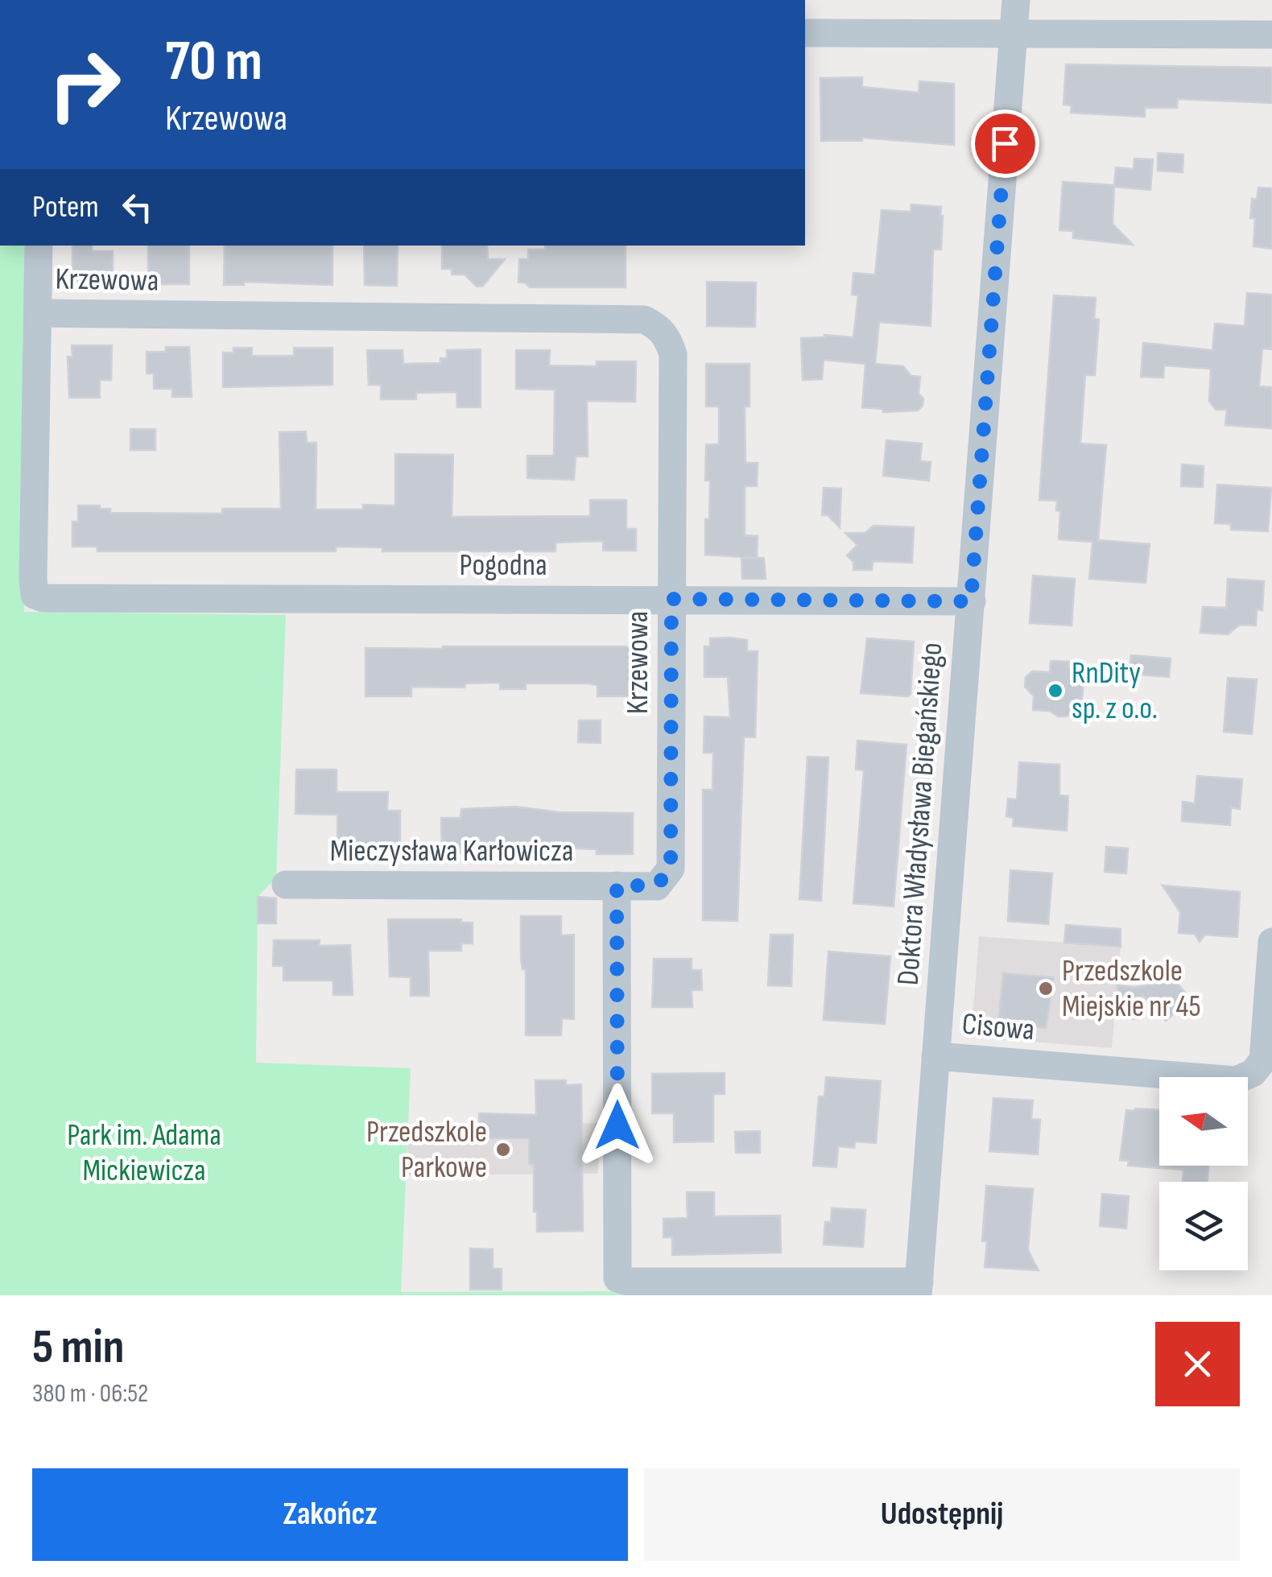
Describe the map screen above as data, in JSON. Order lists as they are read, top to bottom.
{
  "streets": {
    "street": [
      "Krzewowa",
      "Pogodna",
      "Doktora Władysława Biegańskiego",
      "Mieczysława Karłowicza",
      "Cisowa"
    ]
  },
  "crossings": [
    ["Krzewowa", "Pogodna"],
    ["Krzewowa", "Mieczysława Karłowicza"],
    ["Pogodna", "Doktora Władysława Biegańskiego"],
    ["Doktora Władysława Biegańskiego", "Cisowa"]
  ],
  "parks": ["Park im. Adama Mickiewicza"],
  "places": ["RnDity sp. z o.o.", "Przedszkole Miejskie nr 45", "Przedszkole Parkowe"],
  "north": "left",
  "page": {
    "turn": ["70 m", "Krzewowa"],
    "then": "Potem",
    "heading": ["5 min", "380 m · 06:52"],
    "buttons": ["Zakończ", "Udostępnij"]
  }
}
